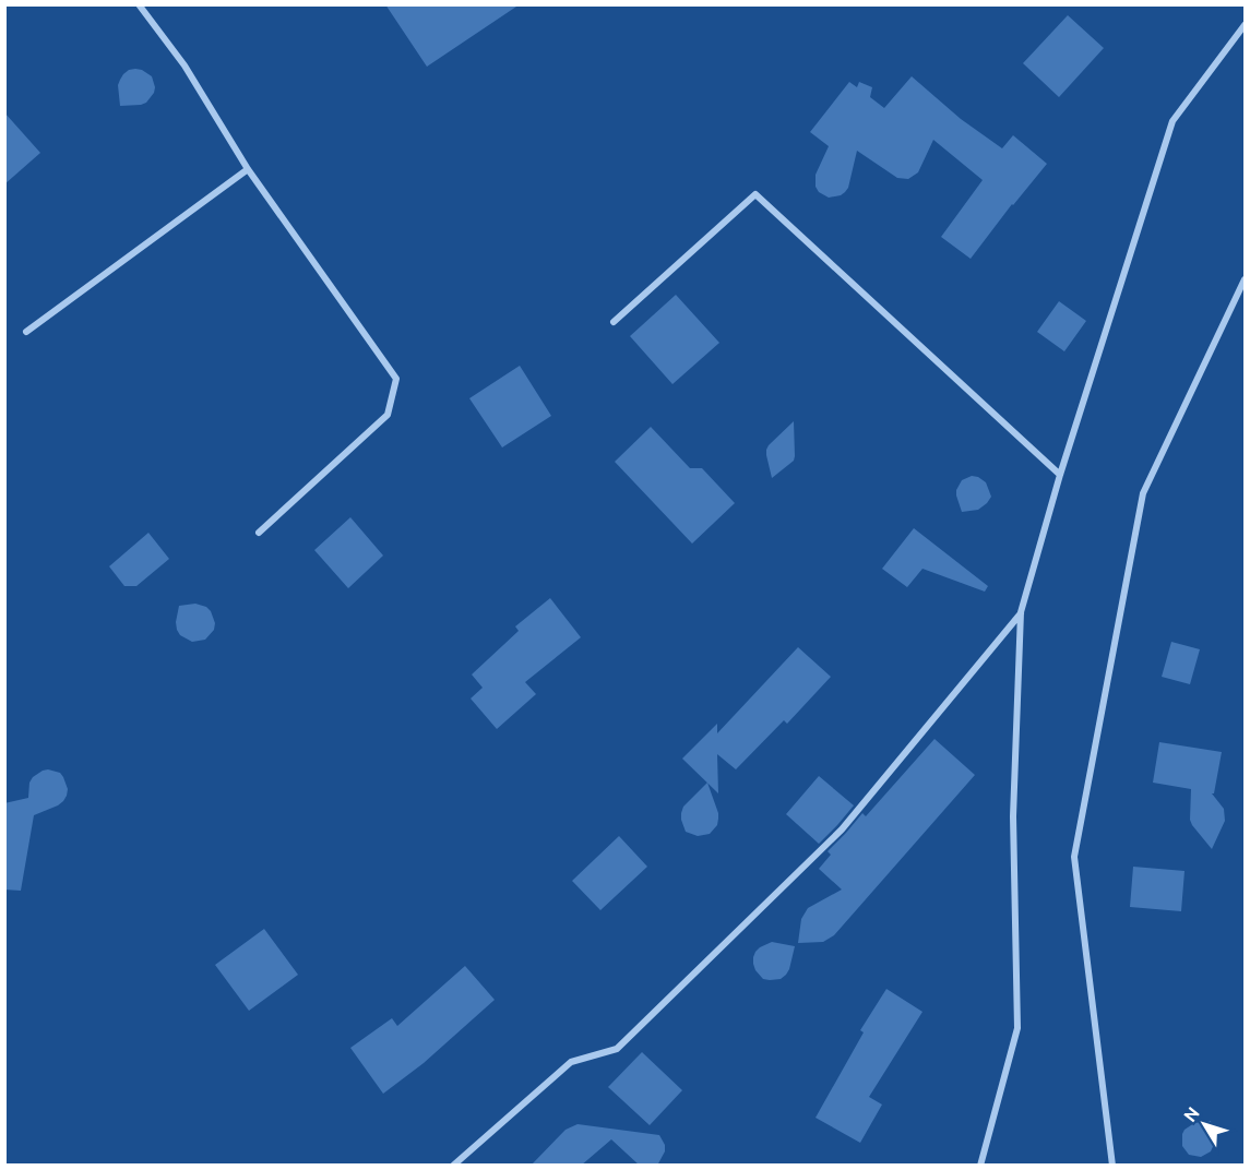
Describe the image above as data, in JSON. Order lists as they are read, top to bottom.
{
  "north": "top left"
}
